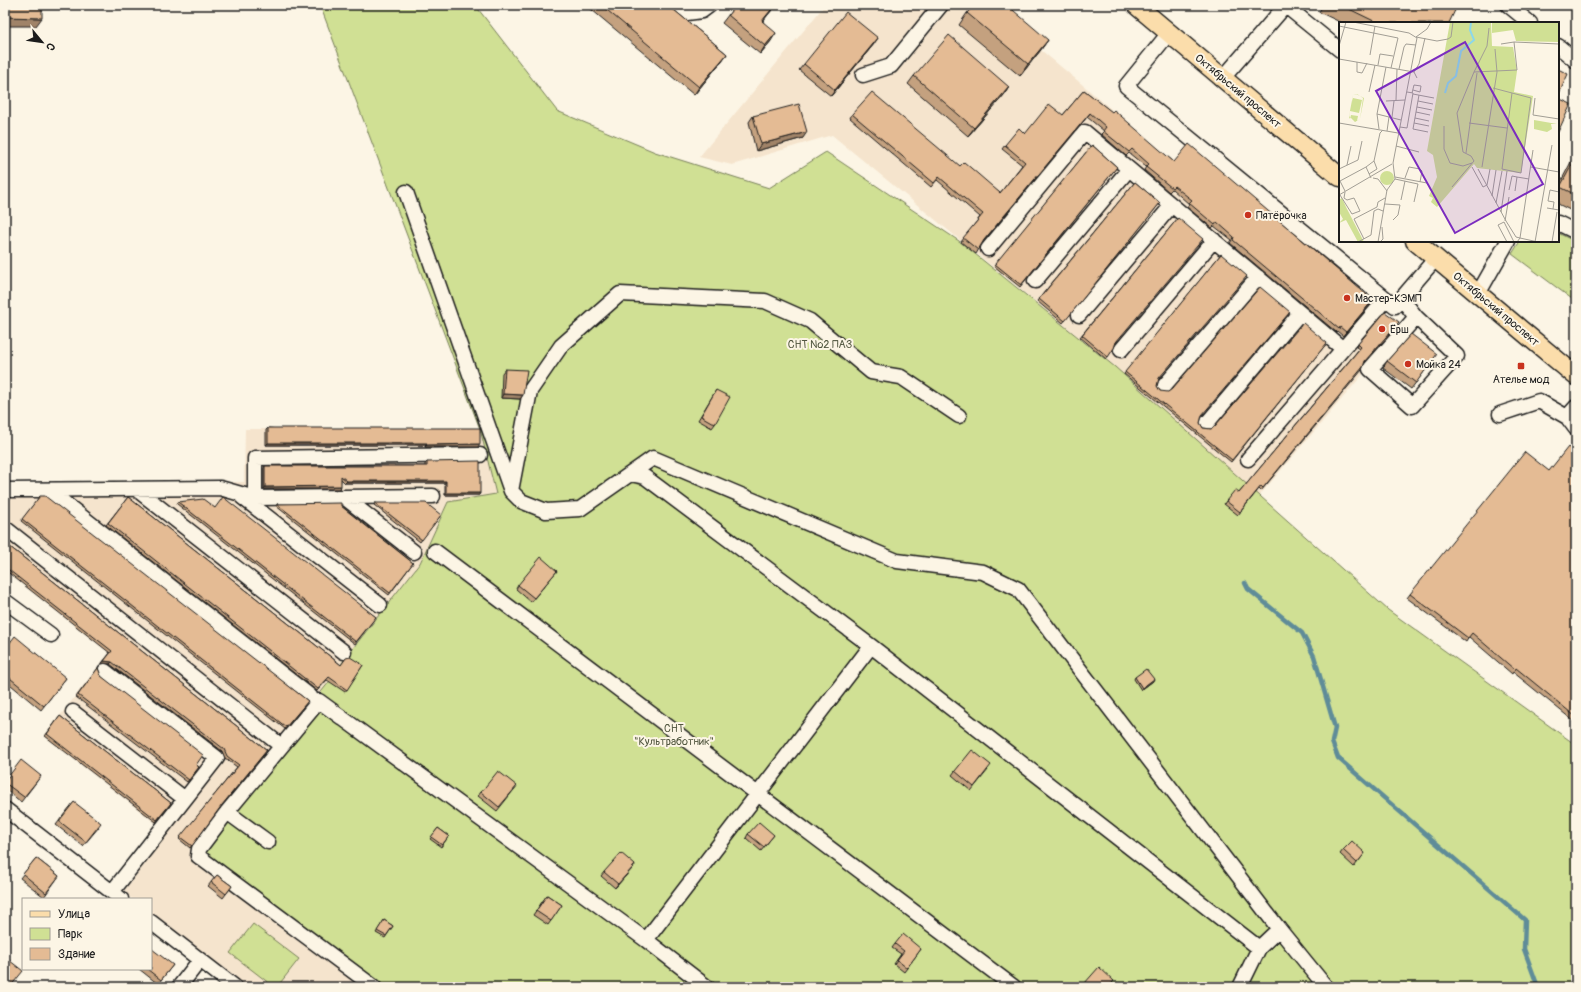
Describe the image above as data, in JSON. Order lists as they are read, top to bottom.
{
  "streets": {
    "main road": ["Октябрьский проспект"]
  },
  "parks": ["СНТ №2 ПАЗ", "СНТ \"Культработник\""],
  "places": {
    "other": [
      "Пятёрочка",
      "Мастер-КЭМП",
      "Ёрш",
      "Мойка 24"
    ],
    "transit": ["Ателье мод"]
  },
  "legend": ["Улица", "Парк", "Здание"],
  "north": "bottom right"
}
